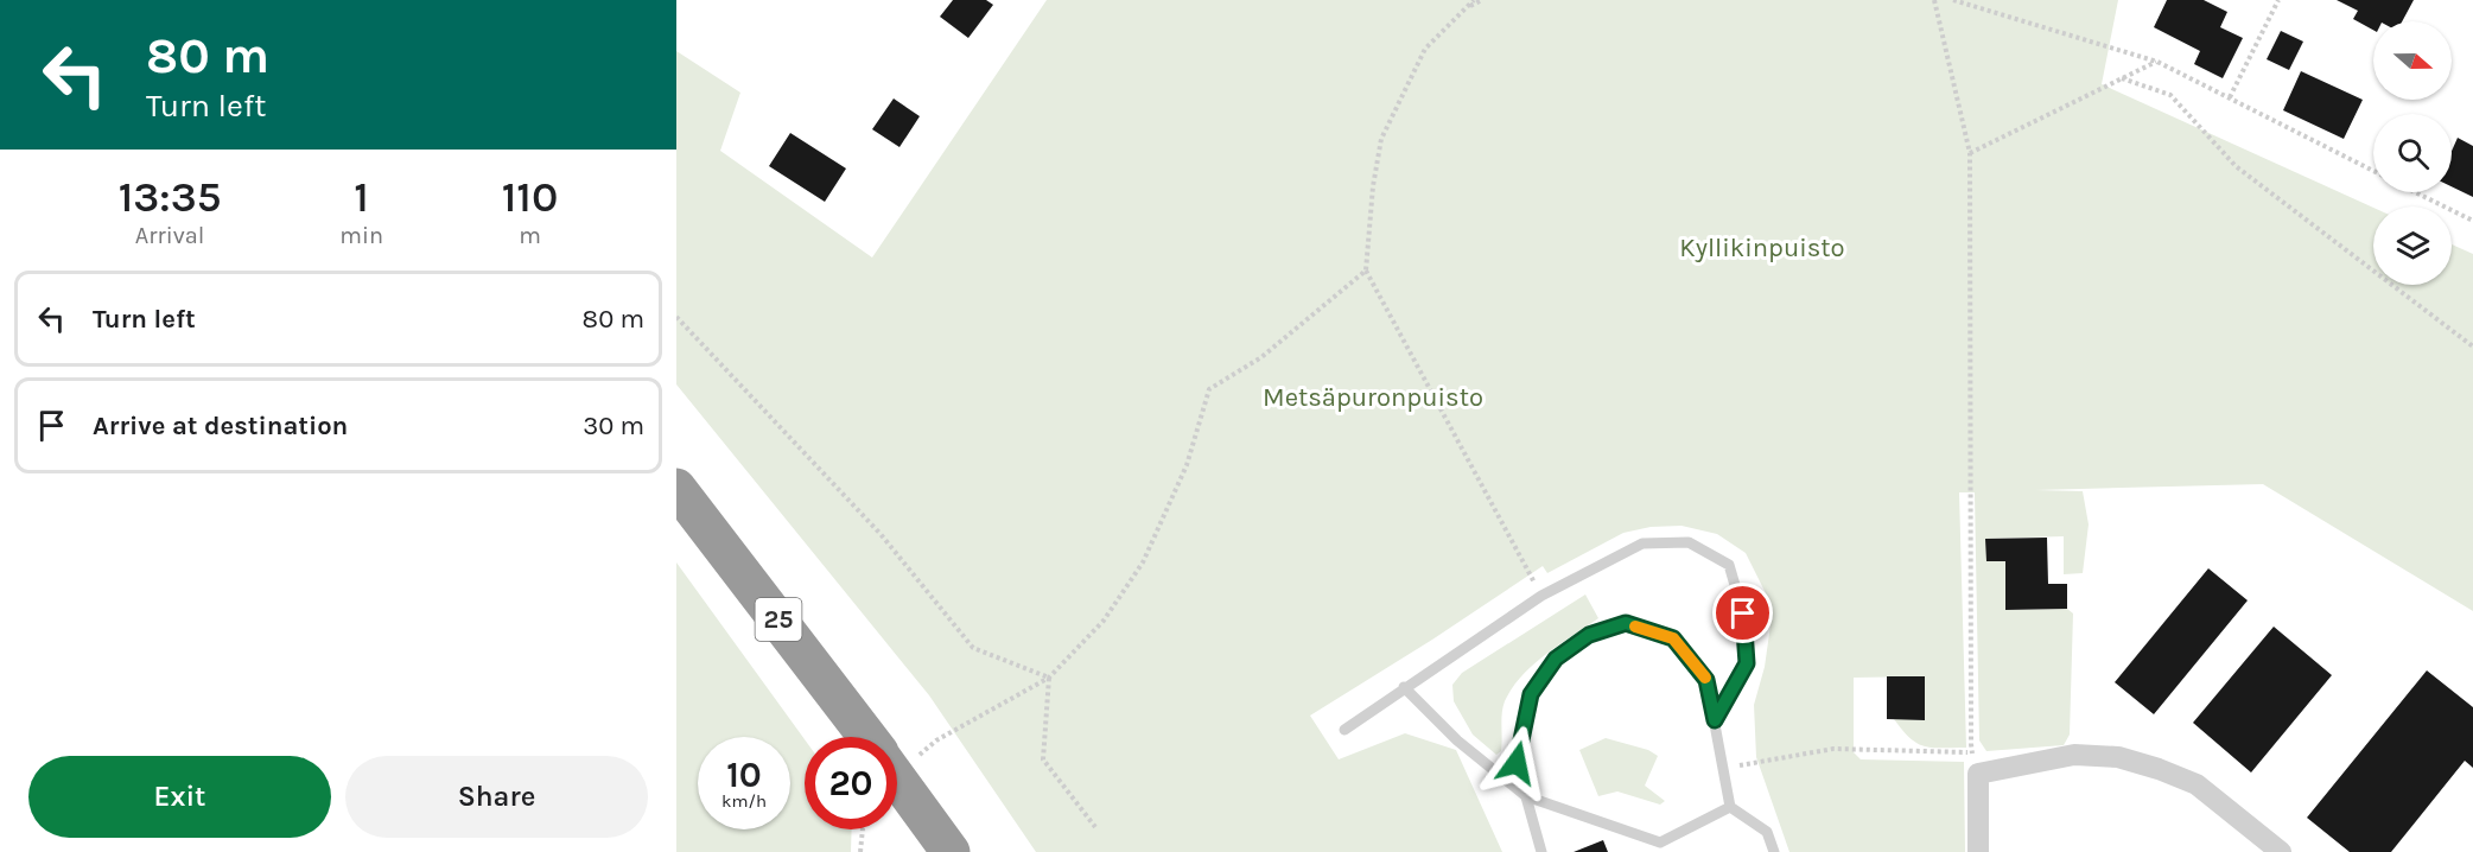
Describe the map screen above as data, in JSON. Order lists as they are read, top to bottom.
{
  "streets": {
    "highway": ["25"]
  },
  "parks": ["Kyllikinpuisto", "Metsäpuronpuisto"],
  "north": "right",
  "page": {
    "turn": ["80 m", "Turn left"],
    "eta": [
      "13:35",
      "Arrival",
      "1",
      "min",
      "110",
      "m"
    ],
    "list": [
      {
        "name": "Turn left",
        "value": "80 m"
      },
      {
        "name": "Arrive at destination",
        "value": "30 m"
      }
    ],
    "speed": "10 km/h",
    "limit": "20",
    "buttons": ["Exit", "Share"]
  }
}
